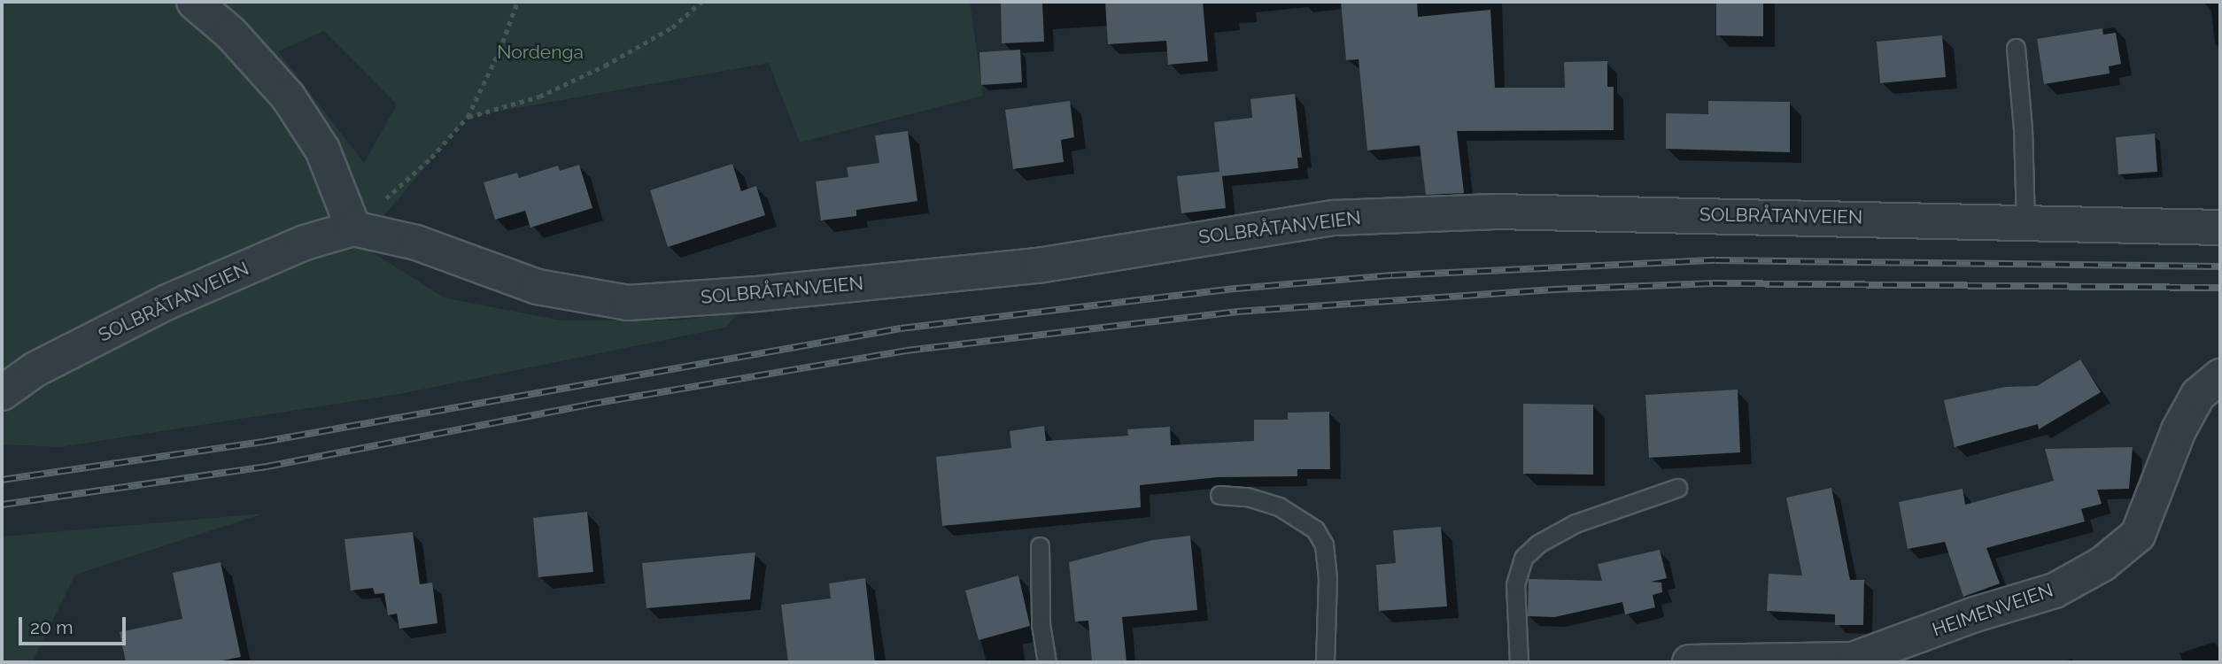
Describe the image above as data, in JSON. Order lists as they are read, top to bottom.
{
  "streets": {
    "street": ["SOLBRÅTANVEIEN", "HEIMENVEIEN"]
  },
  "parks": ["Nordenga"],
  "scale_bar": "20 m"
}
